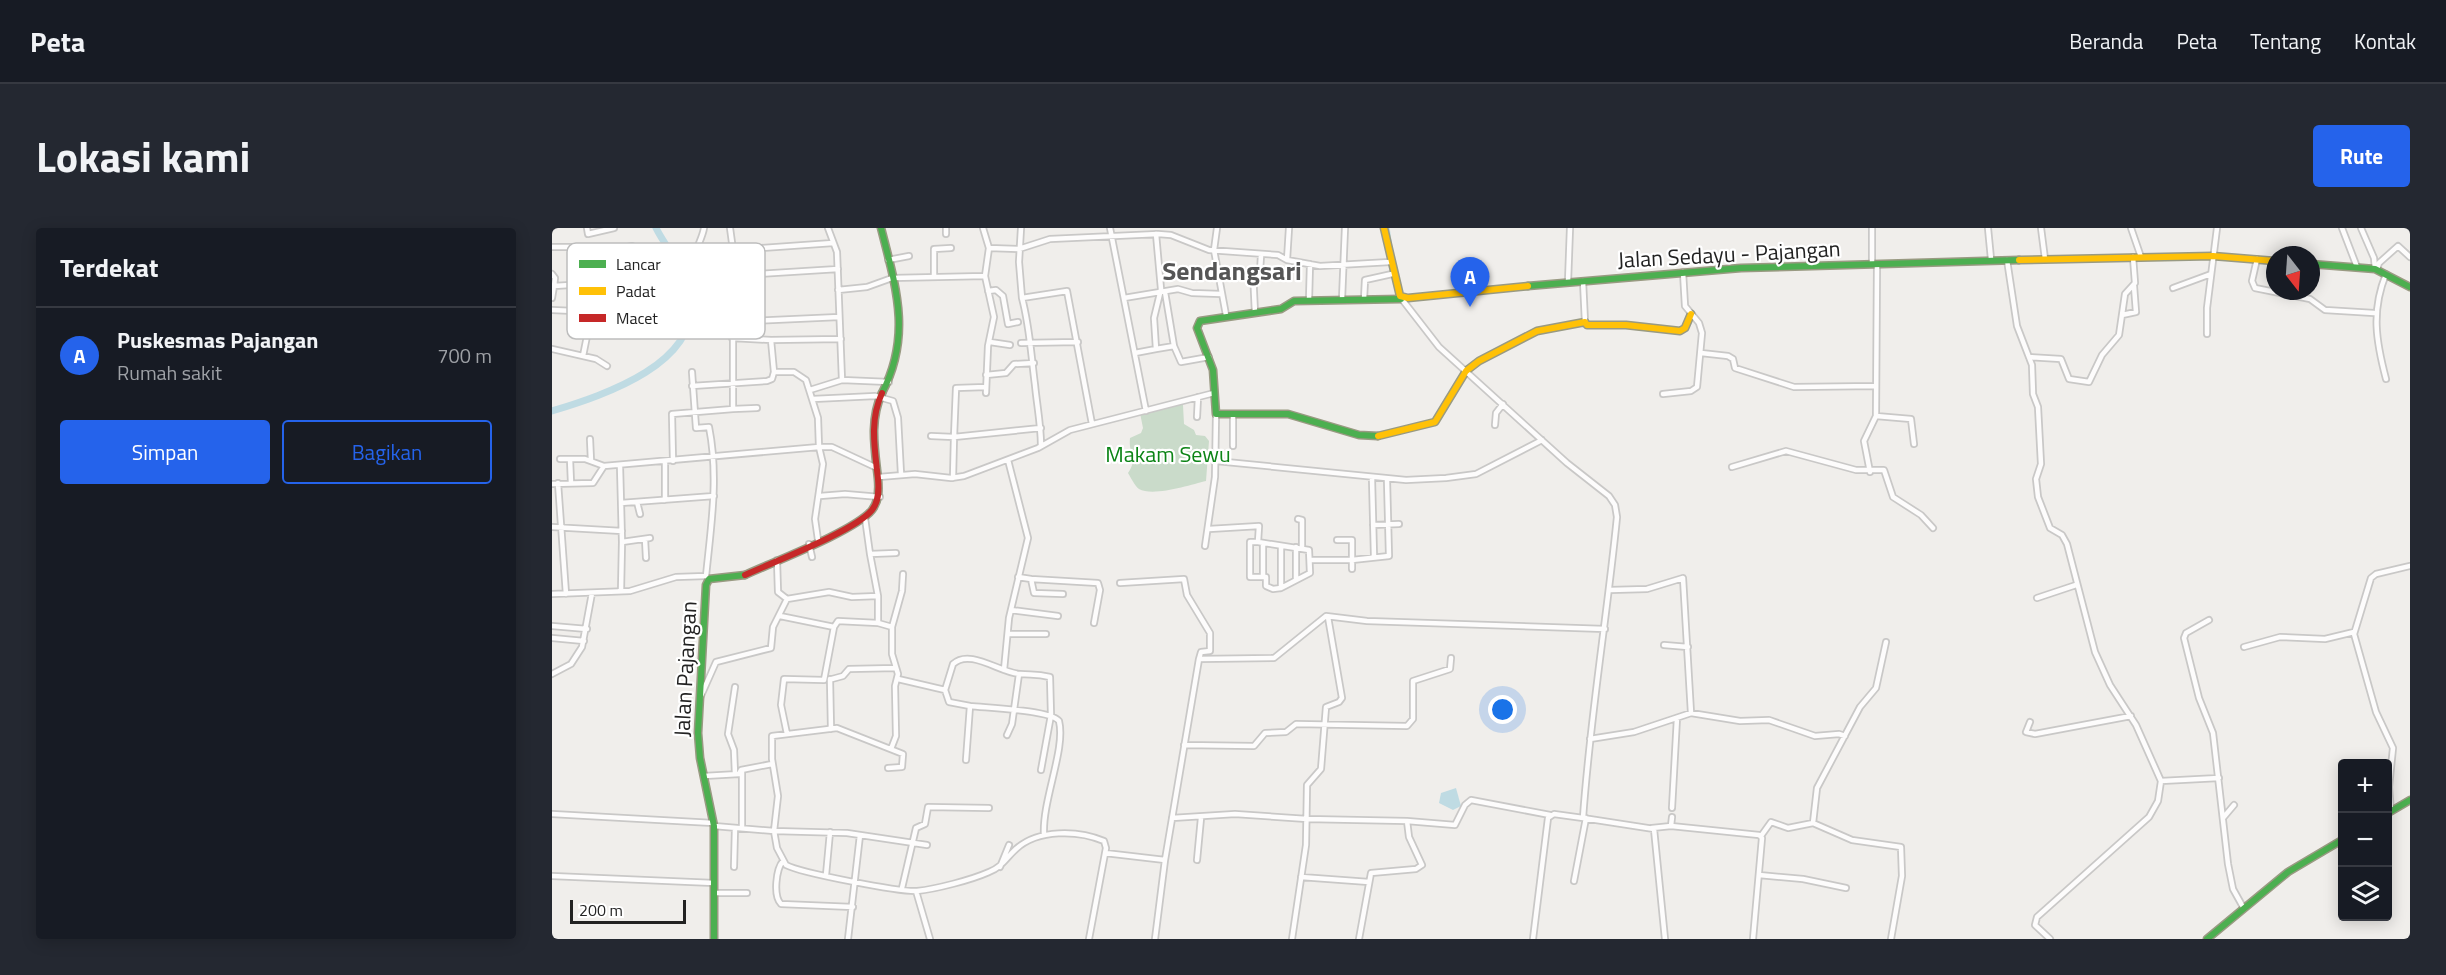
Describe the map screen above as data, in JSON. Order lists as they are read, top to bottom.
{
  "streets": {
    "main road": ["Jalan Sedayu - Pajangan", "Jalan Pajangan"]
  },
  "districts": ["Sendangsari"],
  "parks": ["Makam Sewu"],
  "legend": ["Lancar", "Padat", "Macet"],
  "scale_bar": "200 m",
  "north": "bottom",
  "page": {
    "header": "Peta",
    "nav": [
      "Beranda",
      "Peta",
      "Tentang",
      "Kontak"
    ],
    "title": "Lokasi kami",
    "buttons": [
      "Rute",
      ["Simpan", "Bagikan"]
    ],
    "heading": "Terdekat",
    "pins": "A",
    "list": [
      {
        "mark": "A",
        "name": "Puskesmas Pajangan",
        "note": "Rumah sakit",
        "value": "700 m"
      }
    ],
    "map_buttons": ["+", "−"],
    "scale": "200 m"
  }
}
